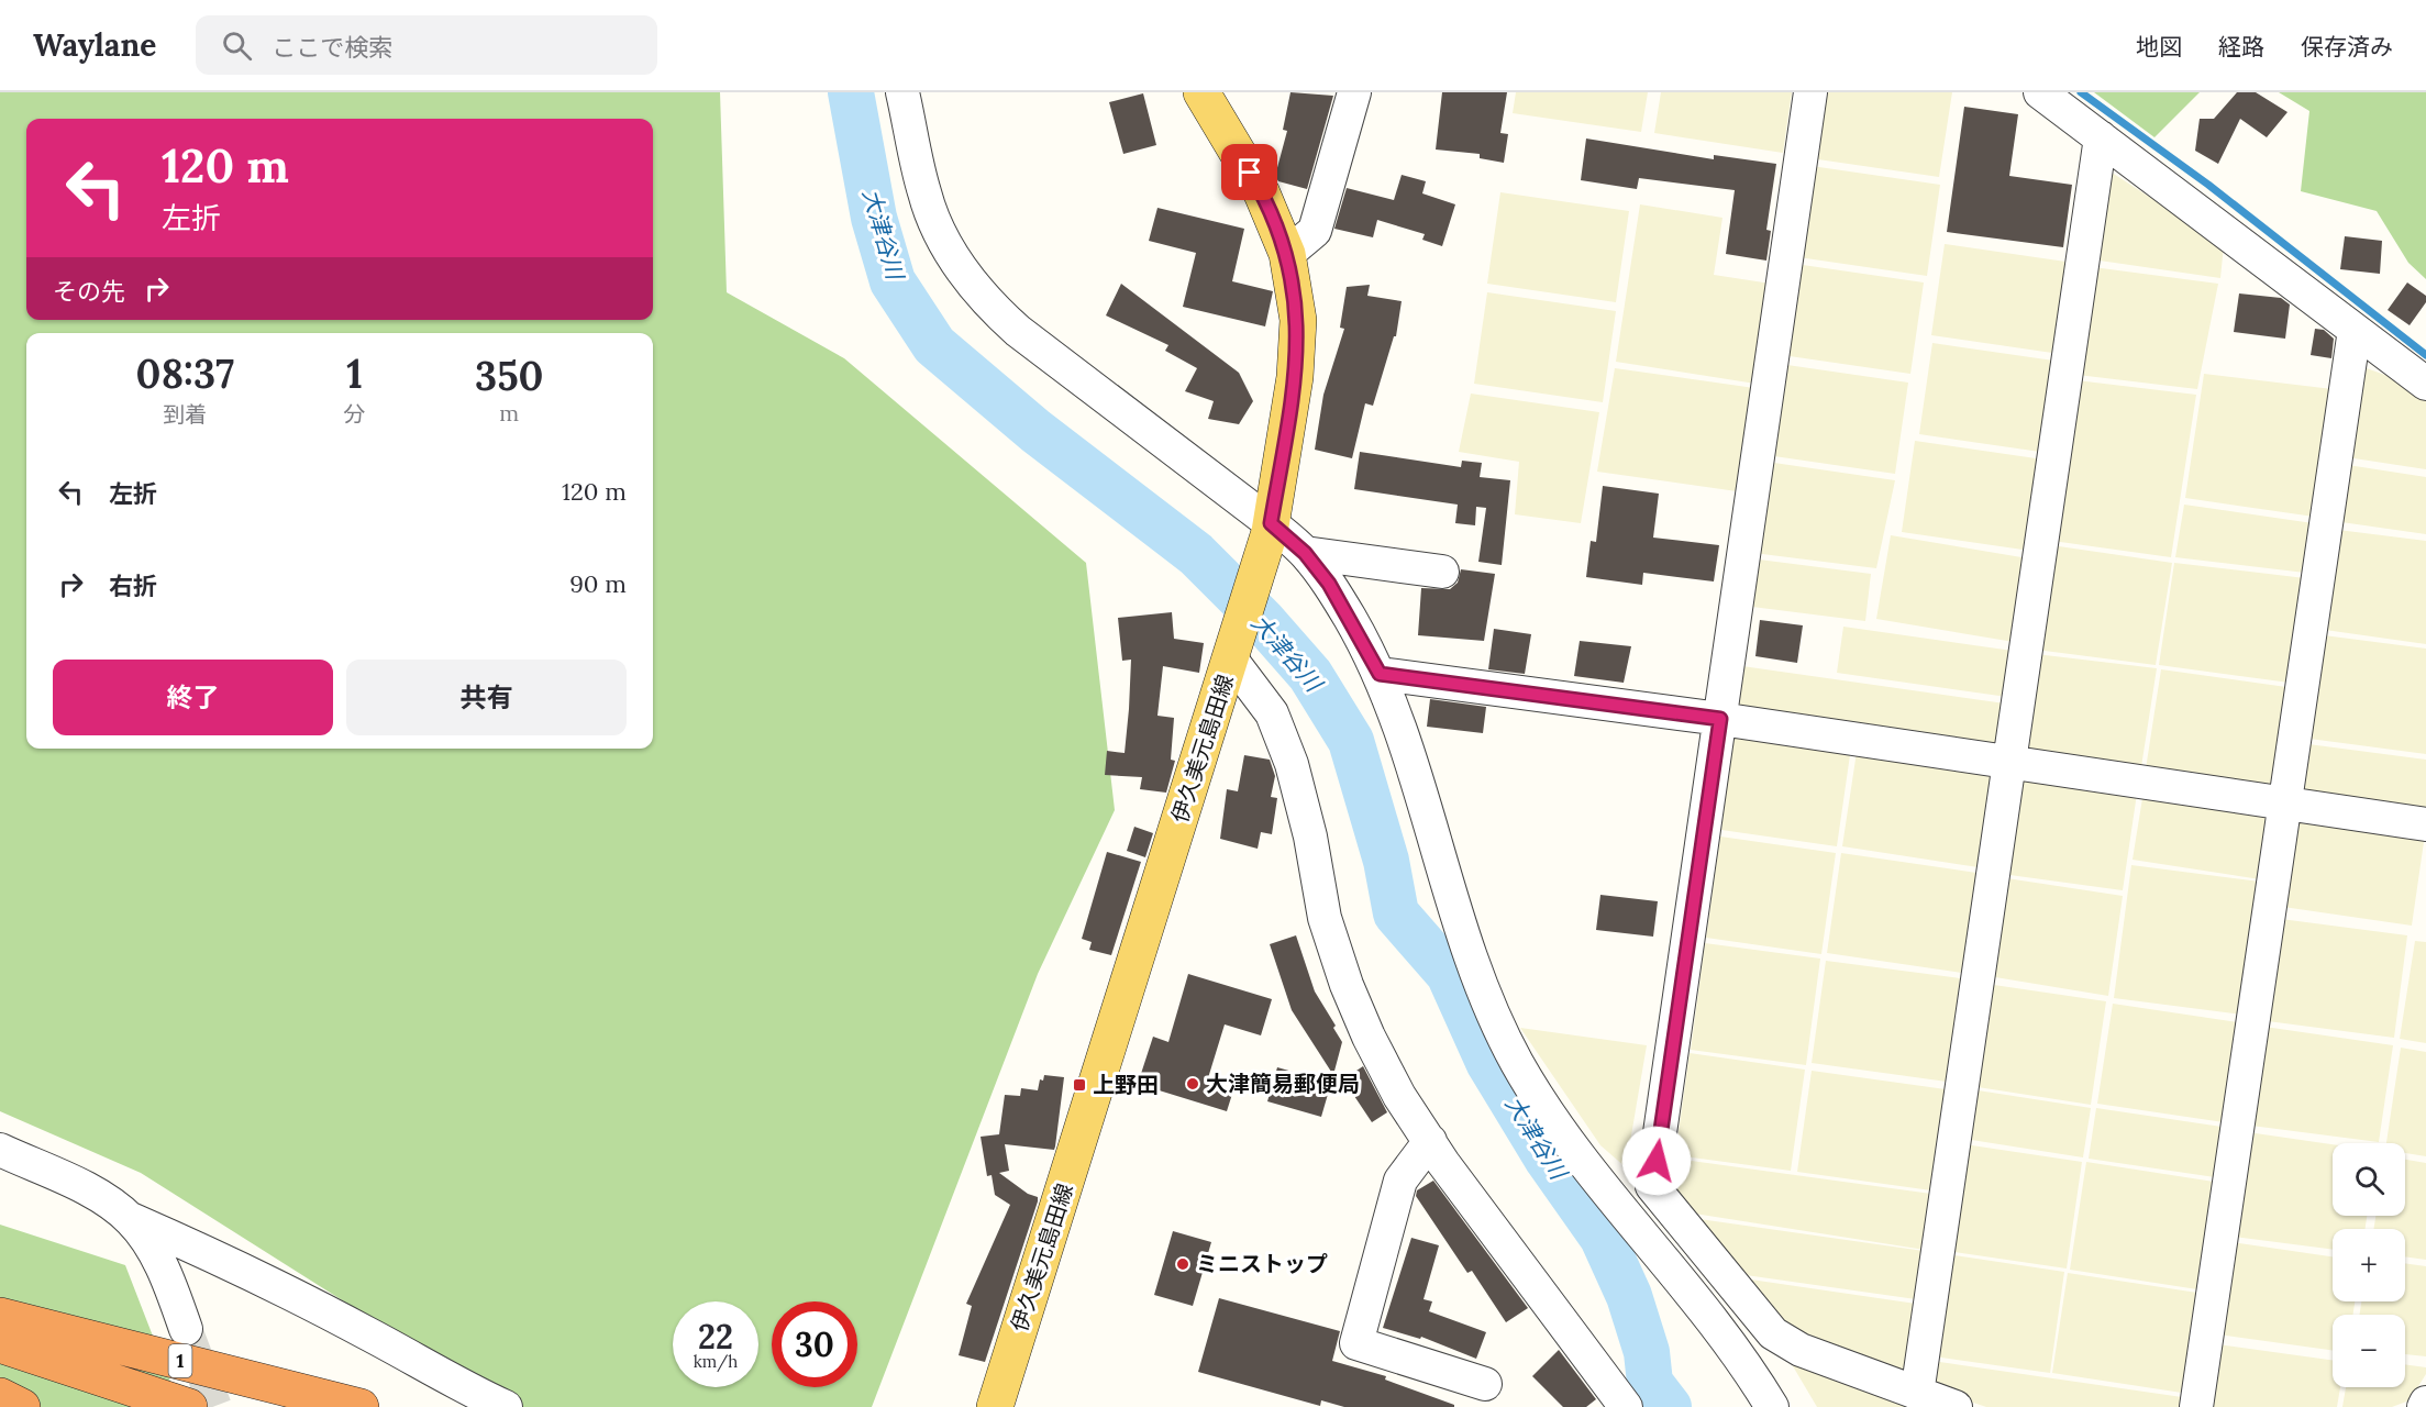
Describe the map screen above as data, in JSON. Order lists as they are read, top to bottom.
{
  "streets": {
    "highway": ["1"],
    "main road": ["伊久美元島田線"]
  },
  "water": ["大津谷川"],
  "places": {
    "other": ["大津簡易郵便局", "ミニストップ"],
    "transit": ["上野田"]
  },
  "page": {
    "header": "Waylane",
    "search": "ここで検索",
    "nav": ["地図", "経路", "保存済み"],
    "turn": ["120 m", "左折"],
    "then": "その先",
    "eta": [
      "08:37",
      "到着",
      "1",
      "分",
      "350",
      "m"
    ],
    "list": [
      {
        "name": "左折",
        "value": "120 m"
      },
      {
        "name": "右折",
        "value": "90 m"
      }
    ],
    "buttons": ["終了", "共有"],
    "map_buttons": ["+", "−"],
    "speed": "22 km/h",
    "limit": "30"
  }
}
